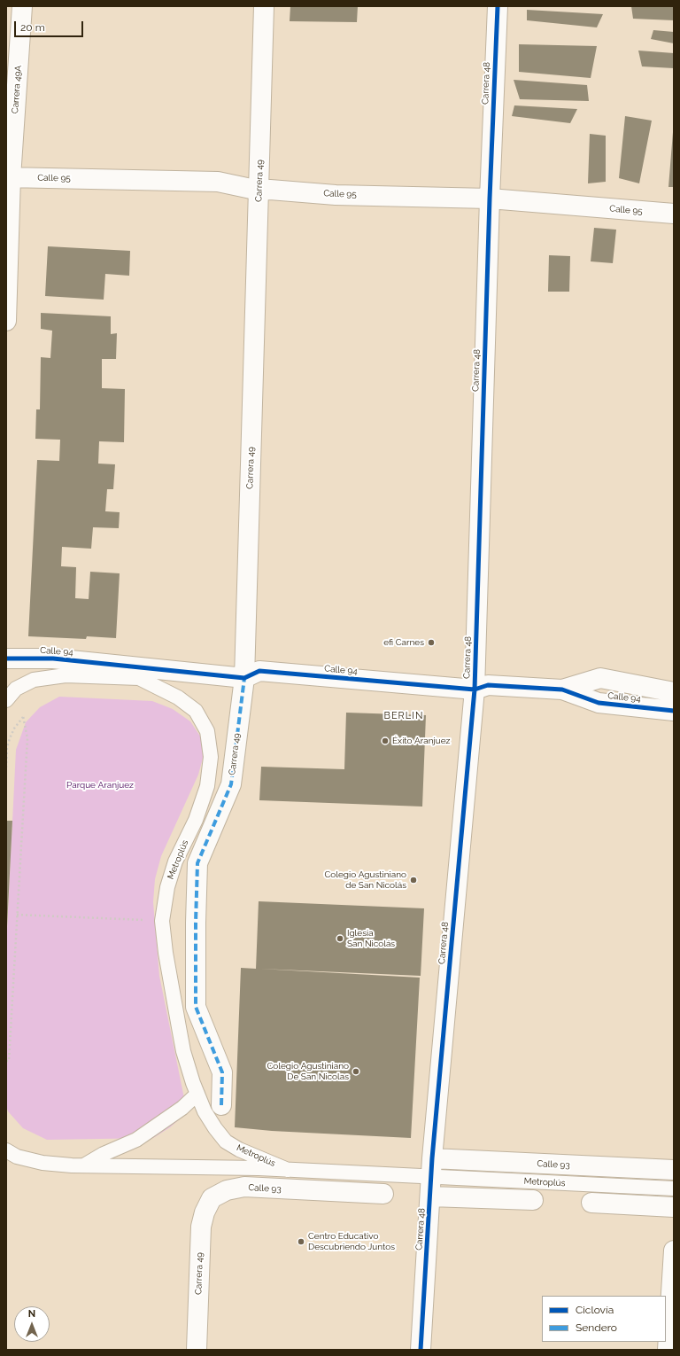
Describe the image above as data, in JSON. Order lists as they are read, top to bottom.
{
  "streets": {
    "street": [
      "Carrera 48",
      "Carrera 49A",
      "Calle 95",
      "Carrera 49",
      "Calle 94",
      "Calle 93"
    ],
    "lane": ["Metroplús"]
  },
  "crossings": [
    ["Carrera 48", "Calle 95"],
    ["Carrera 48", "Calle 94"],
    ["Carrera 48", "Metroplús"],
    ["Carrera 48", "Calle 93"],
    ["Carrera 49A", "Calle 95"],
    ["Calle 95", "Carrera 49"],
    ["Carrera 49", "Calle 94"],
    ["Carrera 49", "Calle 93"],
    ["Metroplús", "Calle 93"]
  ],
  "districts": ["BERLIN"],
  "parks": ["Parque Aranjuez"],
  "places": [
    "efi Carnes",
    "Éxito Aranjuez",
    "Colegio Agustiniano de San Nicolás",
    "Iglesia San Nicolás",
    "Colegio Agustiniano De San Nicolas",
    "Centro Educativo Descubriendo Juntos"
  ],
  "legend": ["Ciclovía", "Sendero"],
  "scale_bar": "20 m",
  "north": "top"
}
